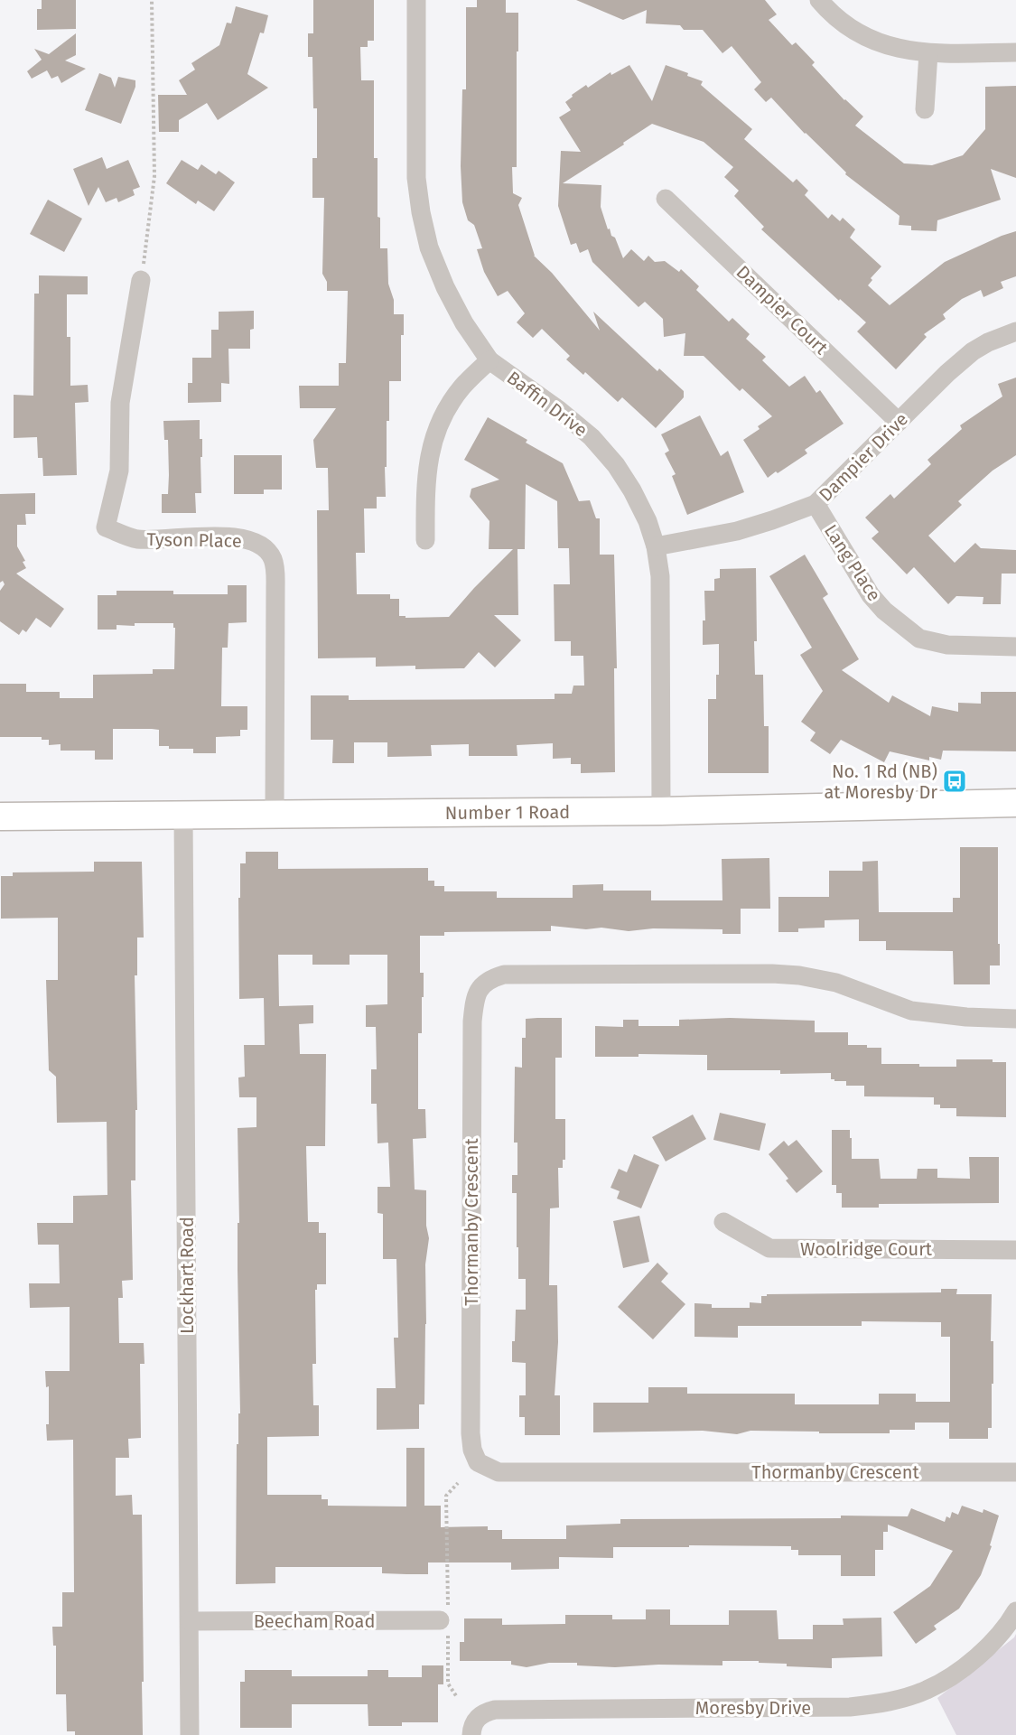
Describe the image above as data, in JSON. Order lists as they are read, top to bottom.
{
  "streets": {
    "main road": ["Number 1 Road"],
    "street": [
      "Dampier Court",
      "Baffin Drive",
      "Dampier Drive",
      "Tyson Place",
      "Lang Place",
      "Thormanby Crescent",
      "Woolridge Court",
      "Lockhart Road",
      "Beecham Road",
      "Moresby Drive"
    ]
  },
  "crossings": [
    ["Dampier Court", "Dampier Drive"],
    ["Baffin Drive", "Dampier Drive"],
    ["Baffin Drive", "Number 1 Road"],
    ["Dampier Drive", "Lang Place"],
    ["Tyson Place", "Number 1 Road"],
    ["Number 1 Road", "Lockhart Road"],
    ["Lockhart Road", "Beecham Road"]
  ],
  "places": {
    "bus stop": ["No. 1 Rd (NB) at Moresby Dr"]
  }
}
